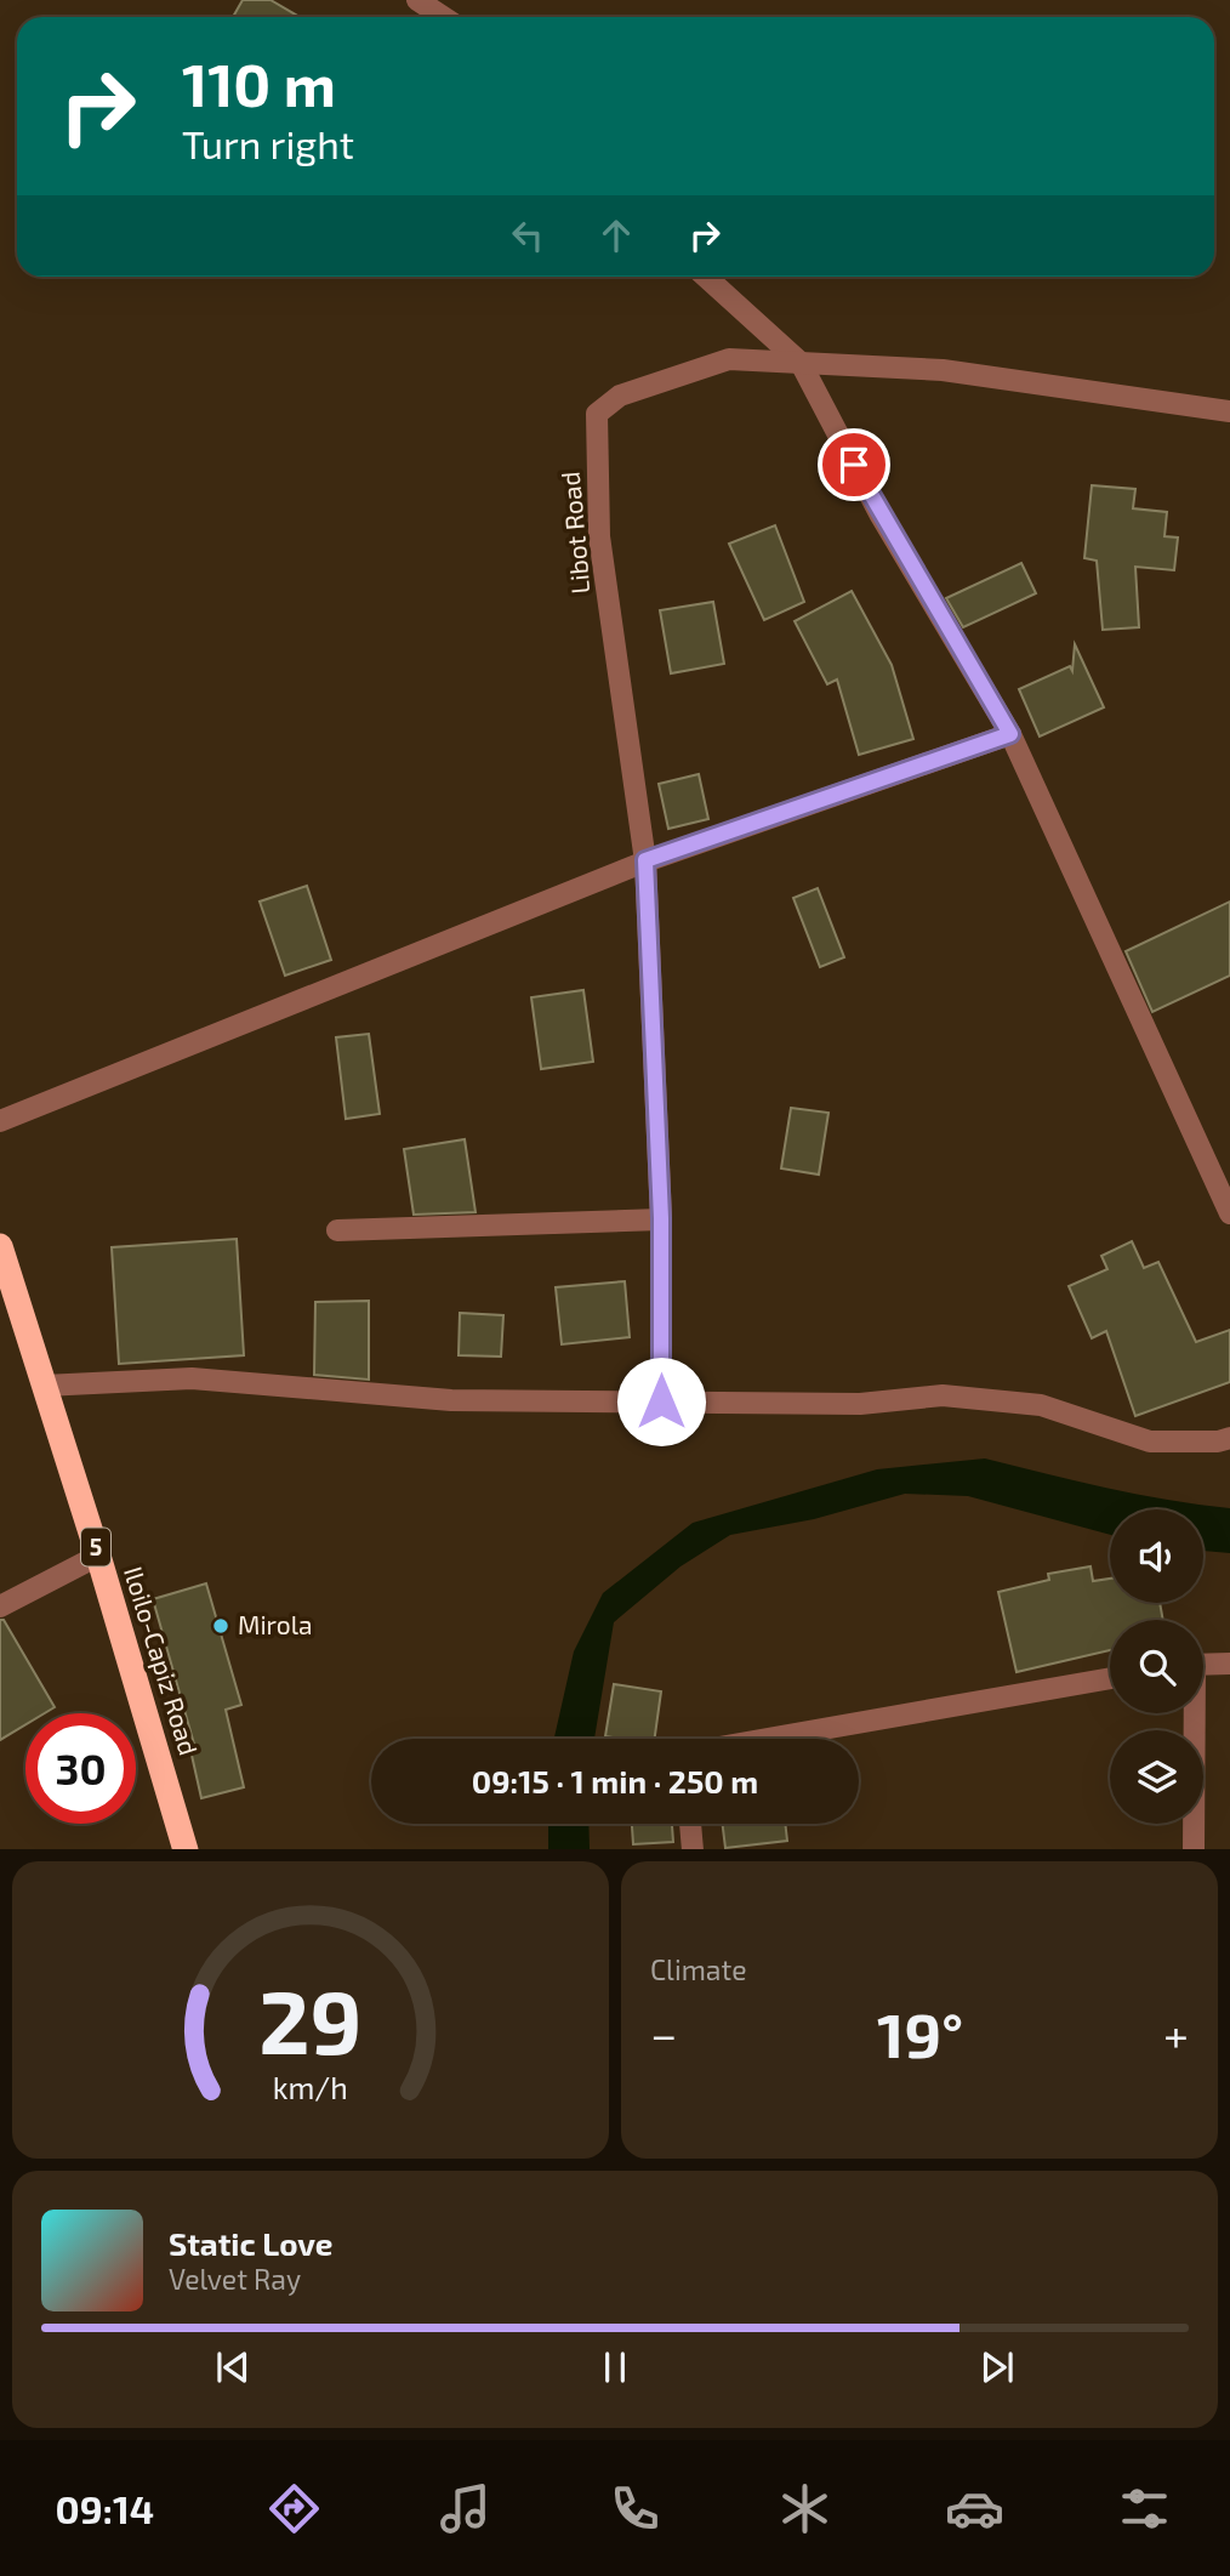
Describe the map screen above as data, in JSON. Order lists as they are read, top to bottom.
{
  "streets": {
    "highway": ["5", "Iloilo-Capiz Road"],
    "street": ["Libot Road"]
  },
  "places": ["Mirola"],
  "page": {
    "turn": ["110 m", "Turn right"],
    "limit": "30",
    "trip": "09:15 · 1 min · 250 m",
    "tile": "Climate",
    "heat": ["−", "19°", "+"],
    "song": ["Static Love", "Velvet Ray"],
    "tabs": "09:14",
    "gauge": ["29", "km/h"]
  }
}
